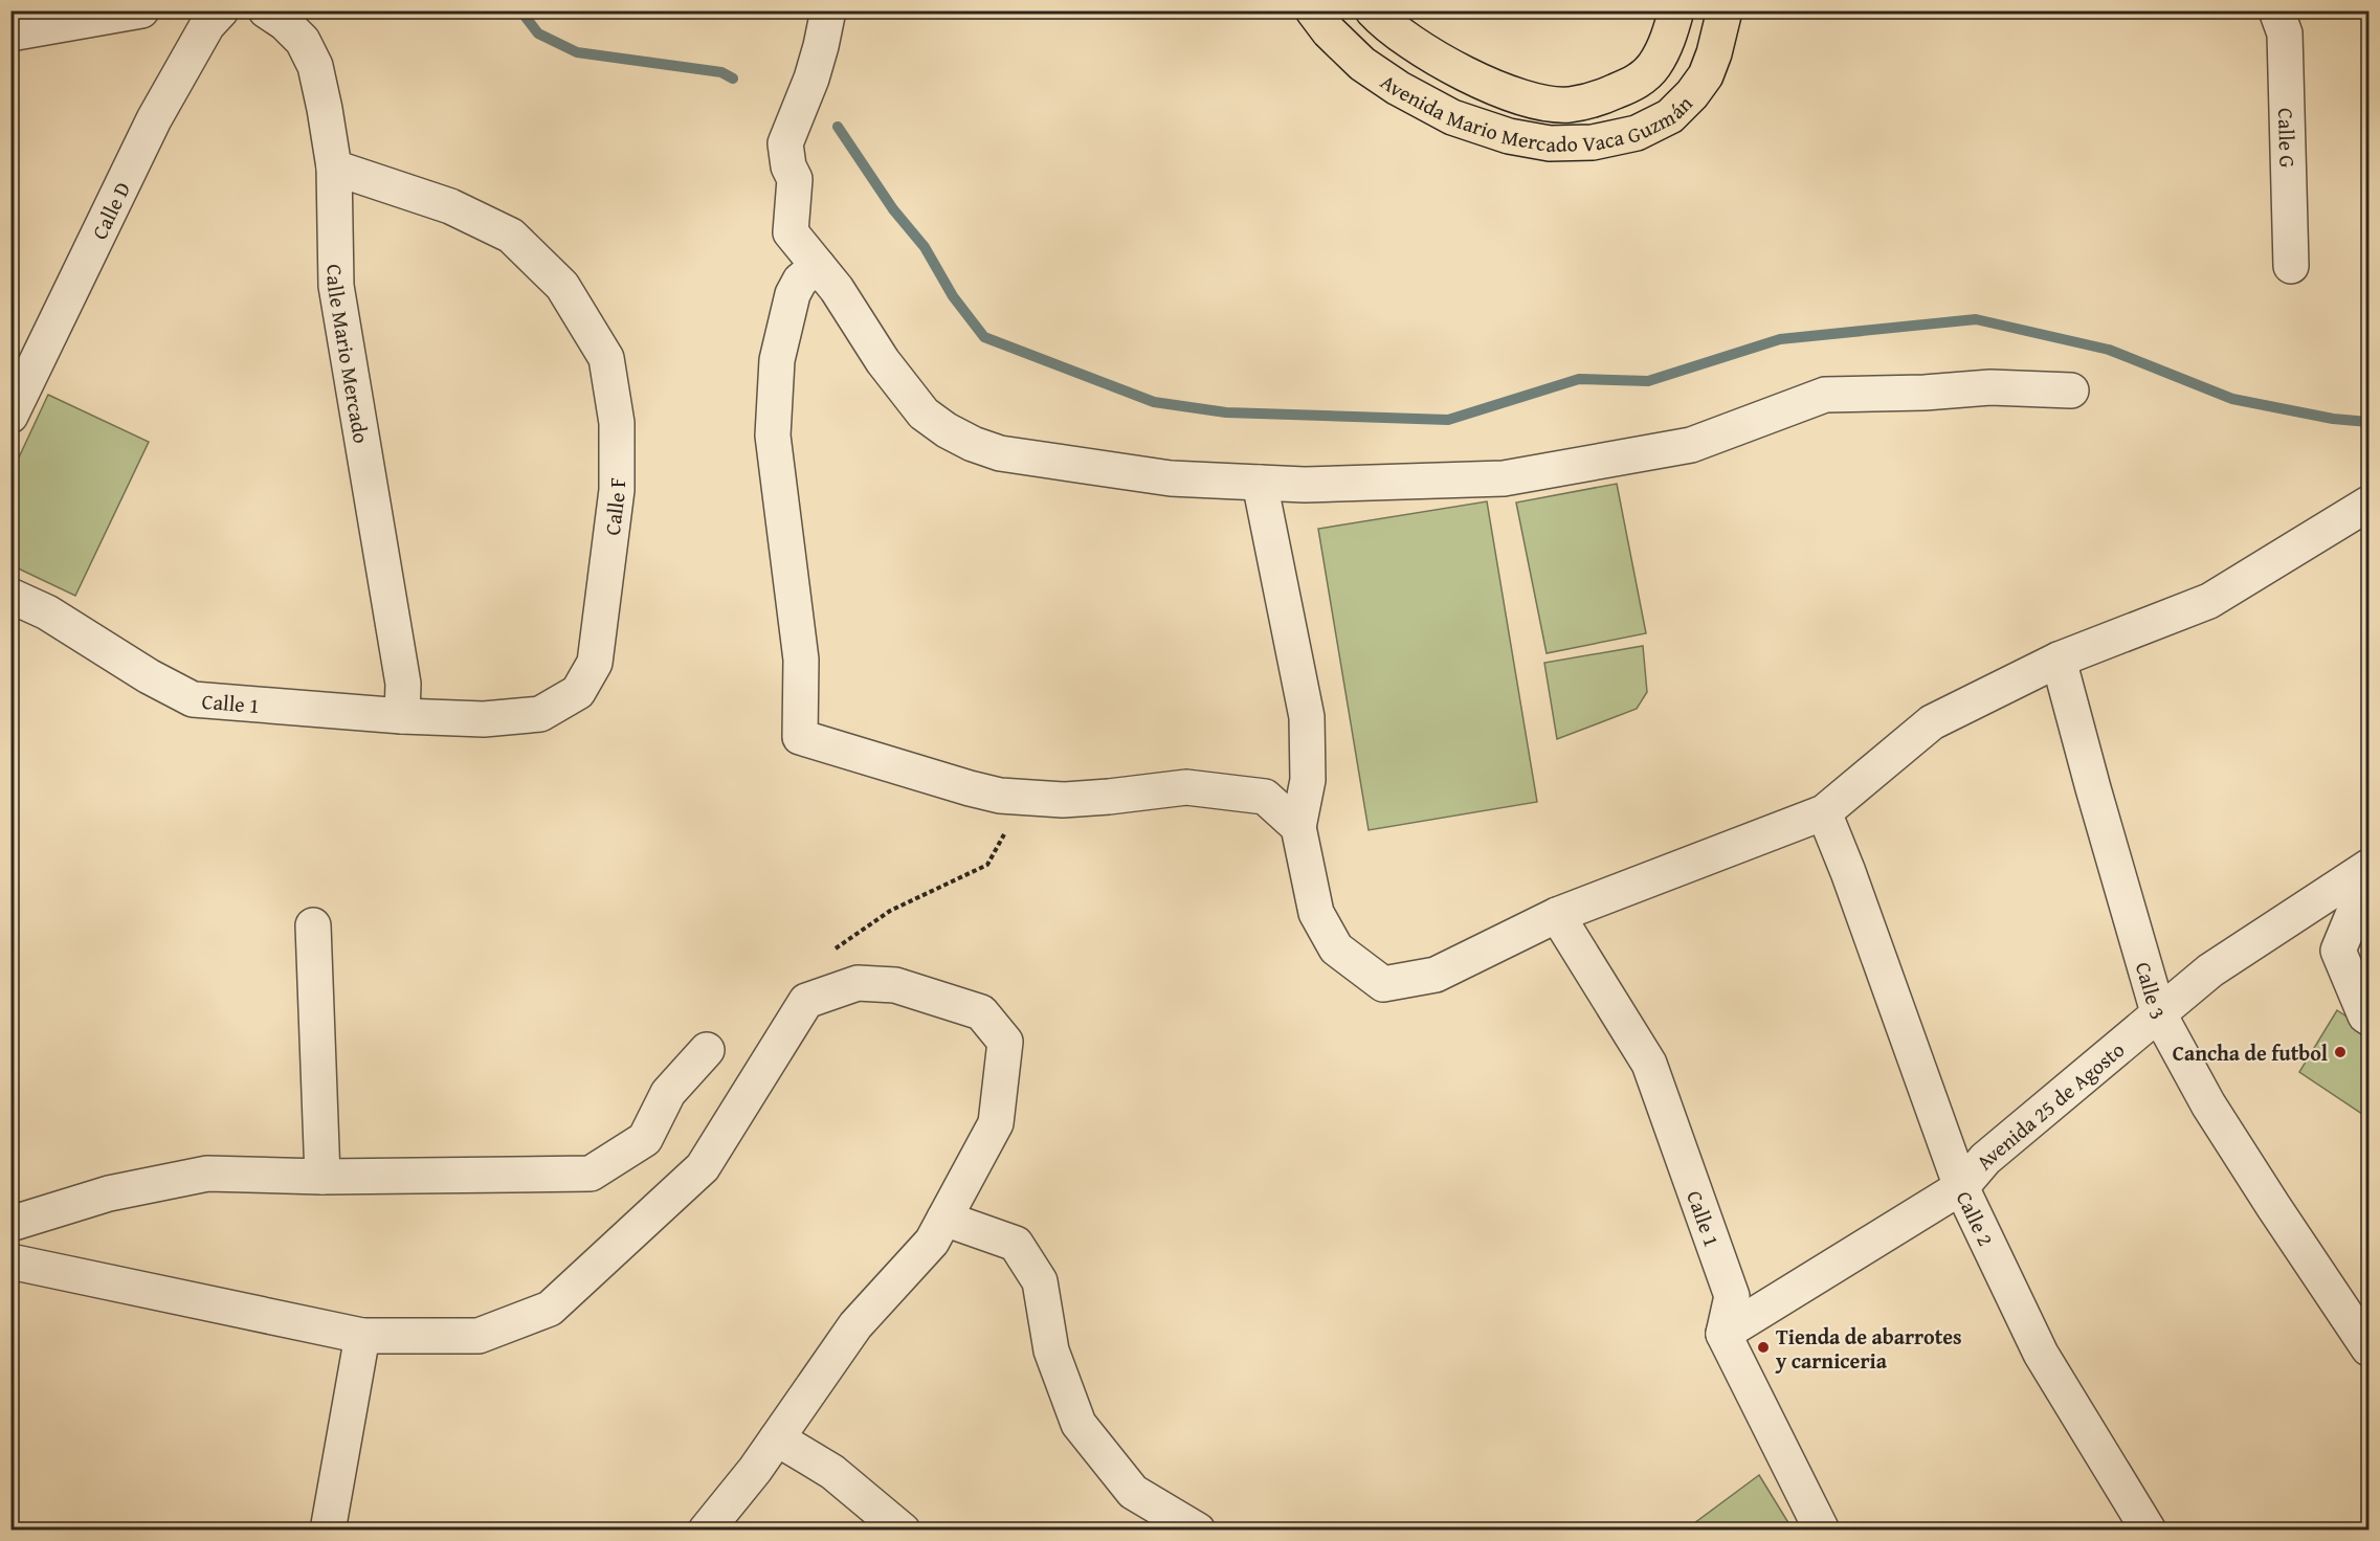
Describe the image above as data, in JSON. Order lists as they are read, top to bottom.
{
  "streets": {
    "main road": ["Avenida Mario Mercado Vaca Guzmán"],
    "street": [
      "Calle G",
      "Calle D",
      "Calle Mario Mercado",
      "Calle F",
      "Calle 1",
      "Calle 3",
      "Avenida 25 de Agosto",
      "Calle 2"
    ]
  },
  "crossings": [
    ["Calle Mario Mercado", "Calle F"],
    ["Calle Mario Mercado", "Calle 1"],
    ["Calle F", "Calle 1"],
    ["Calle 1", "Avenida 25 de Agosto"],
    ["Calle 3", "Avenida 25 de Agosto"],
    ["Avenida 25 de Agosto", "Calle 2"]
  ],
  "places": ["Cancha de futbol", "Tienda de abarrotes y carniceria"]
}
